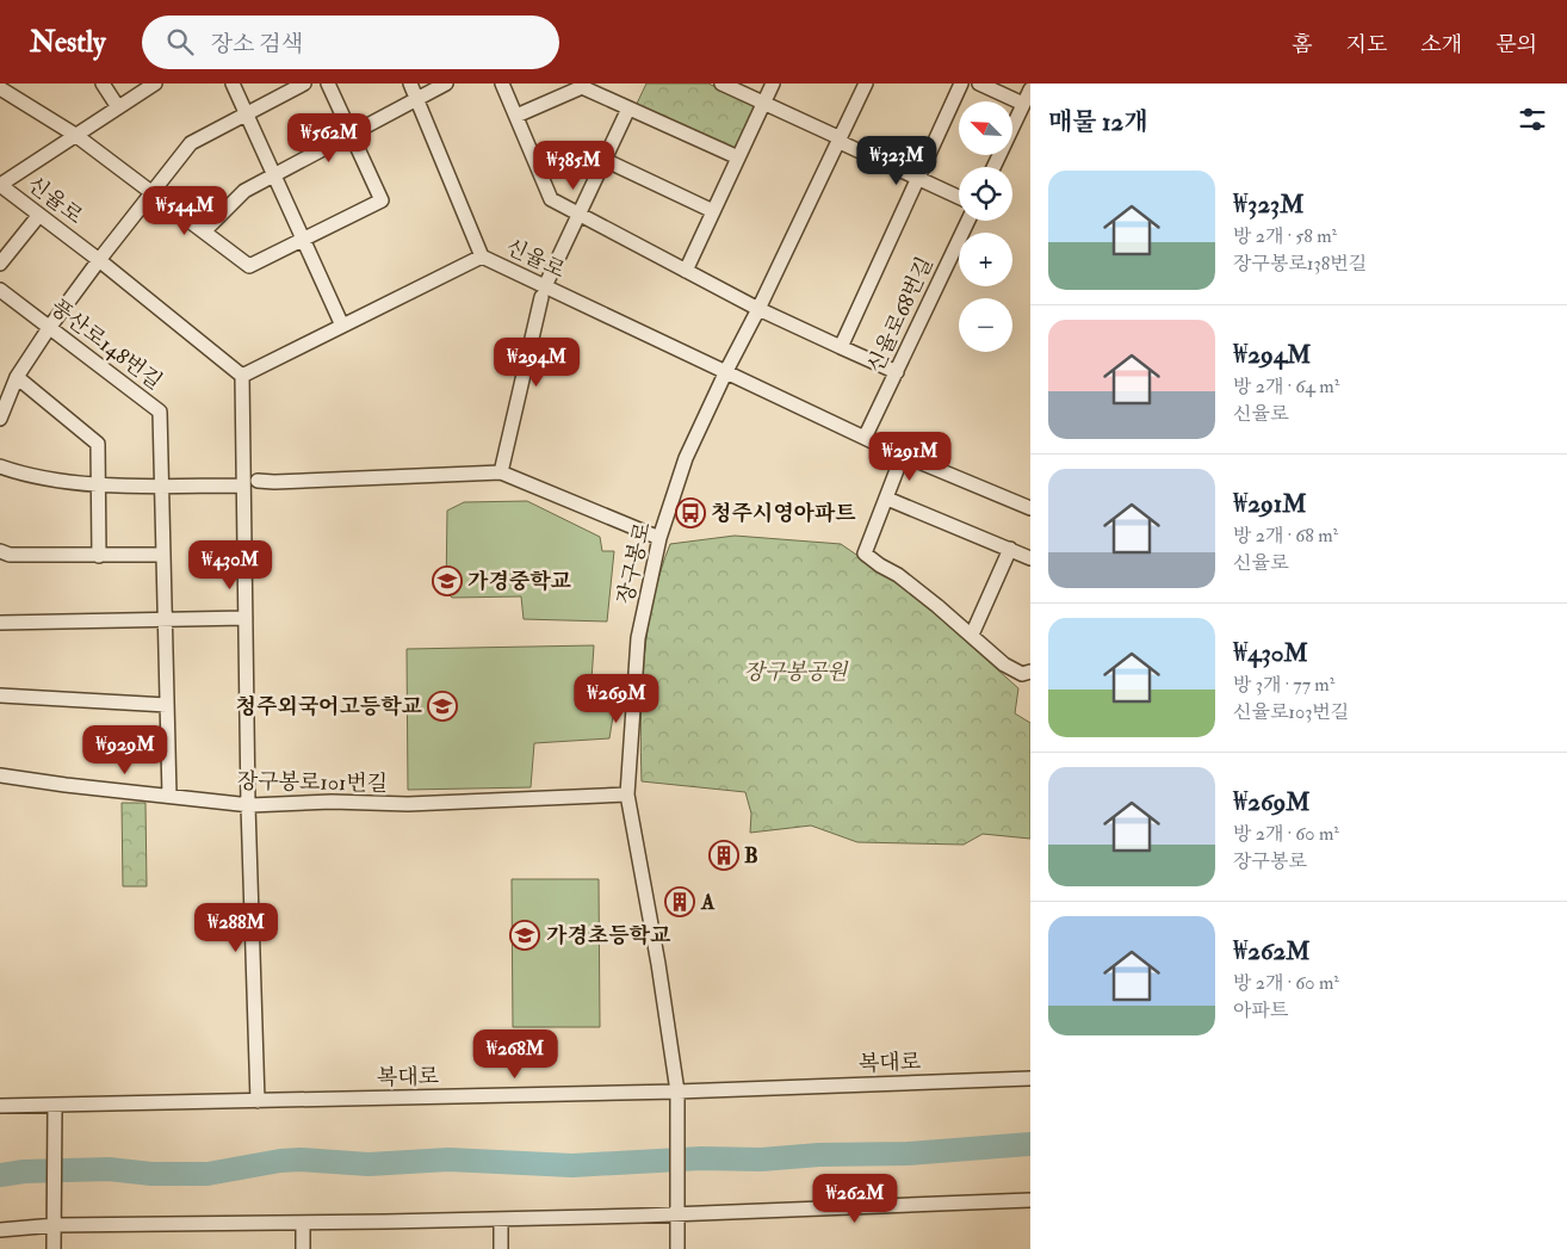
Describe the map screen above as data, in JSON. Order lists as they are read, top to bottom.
{
  "streets": {
    "street": [
      "신율로",
      "신율로68번길",
      "풍산로148번길",
      "장구봉로",
      "장구봉로101번길",
      "복대로"
    ]
  },
  "crossings": [
    ["신율로", "신율로68번길"],
    ["신율로", "장구봉로"],
    ["풍산로148번길", "장구봉로101번길"],
    ["장구봉로", "장구봉로101번길"],
    ["장구봉로", "복대로"]
  ],
  "parks": ["장구봉공원"],
  "places": {
    "bus stop": ["청주시영아파트"],
    "school or university": ["가경중학교", "청주외국어고등학교", "가경초등학교"],
    "building": ["B", "A"]
  },
  "north": "top left",
  "page": {
    "header": "Nestly",
    "search": "장소 검색",
    "nav": [
      "홈",
      "지도",
      "소개",
      "문의"
    ],
    "heading": "매물 12개",
    "map_buttons": ["+", "−"],
    "price": [
      "₩562M",
      "₩323M",
      "₩385M",
      "₩544M",
      "₩294M",
      "₩291M",
      "₩430M",
      "₩269M",
      "₩929M",
      "₩288M",
      "₩268M",
      "₩262M"
    ],
    "list": [
      {
        "name": "₩323M",
        "note": "방 2개 · 58 m² · 장구봉로138번길"
      },
      {
        "name": "₩294M",
        "note": "방 2개 · 64 m² · 신율로"
      },
      {
        "name": "₩291M",
        "note": "방 2개 · 68 m² · 신율로"
      },
      {
        "name": "₩430M",
        "note": "방 3개 · 77 m² · 신율로103번길"
      },
      {
        "name": "₩269M",
        "note": "방 2개 · 60 m² · 장구봉로"
      },
      {
        "name": "₩262M",
        "note": "방 2개 · 60 m² · 아파트"
      }
    ]
  }
}
